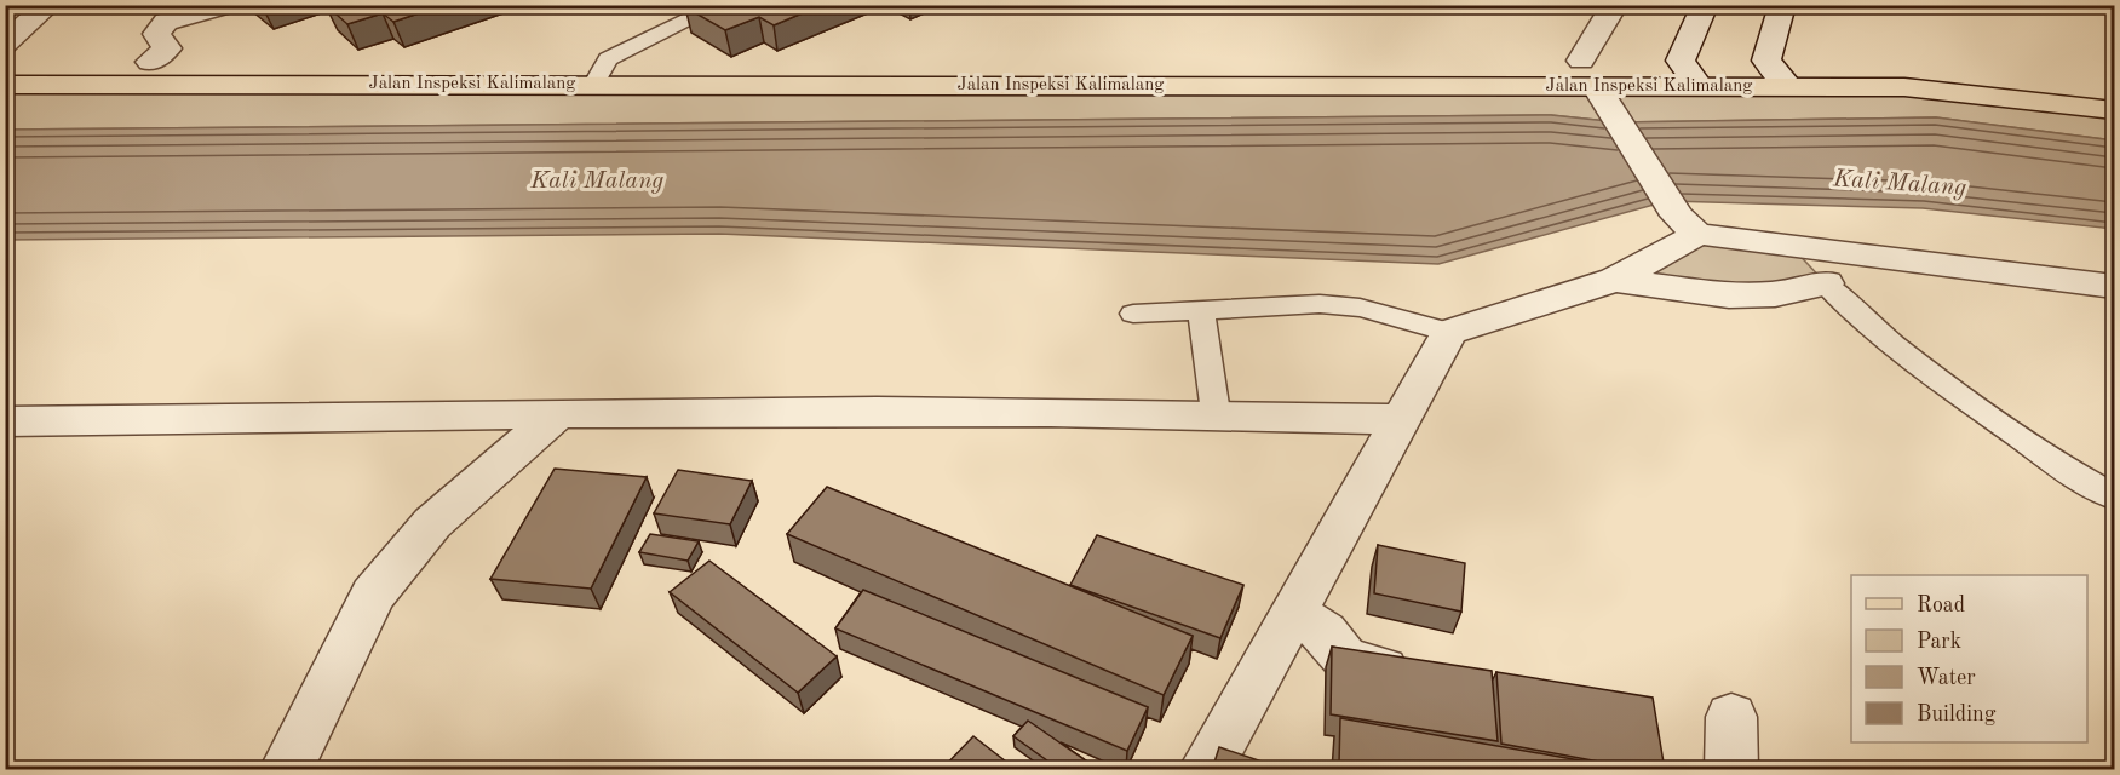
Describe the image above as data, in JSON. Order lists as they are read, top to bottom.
{
  "streets": {
    "main road": ["Jalan Inspeksi Kalimalang"]
  },
  "water": ["Kali Malang"],
  "legend": [
    "Road",
    "Park",
    "Water",
    "Building"
  ]
}
